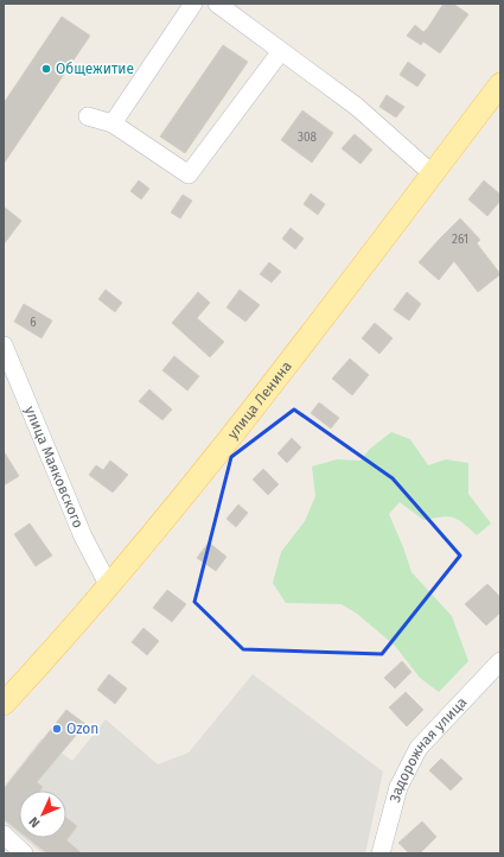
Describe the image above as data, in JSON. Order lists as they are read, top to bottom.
{
  "streets": {
    "main road": ["улица Ленина"],
    "street": ["улица Маяковского", "Задорожная улица"]
  },
  "crossings": [
    ["улица Ленина", "улица Маяковского"]
  ],
  "places": ["Общежитие", "Ozon"],
  "house_numbers": ["308", "261", "6"],
  "north": "bottom left"
}
